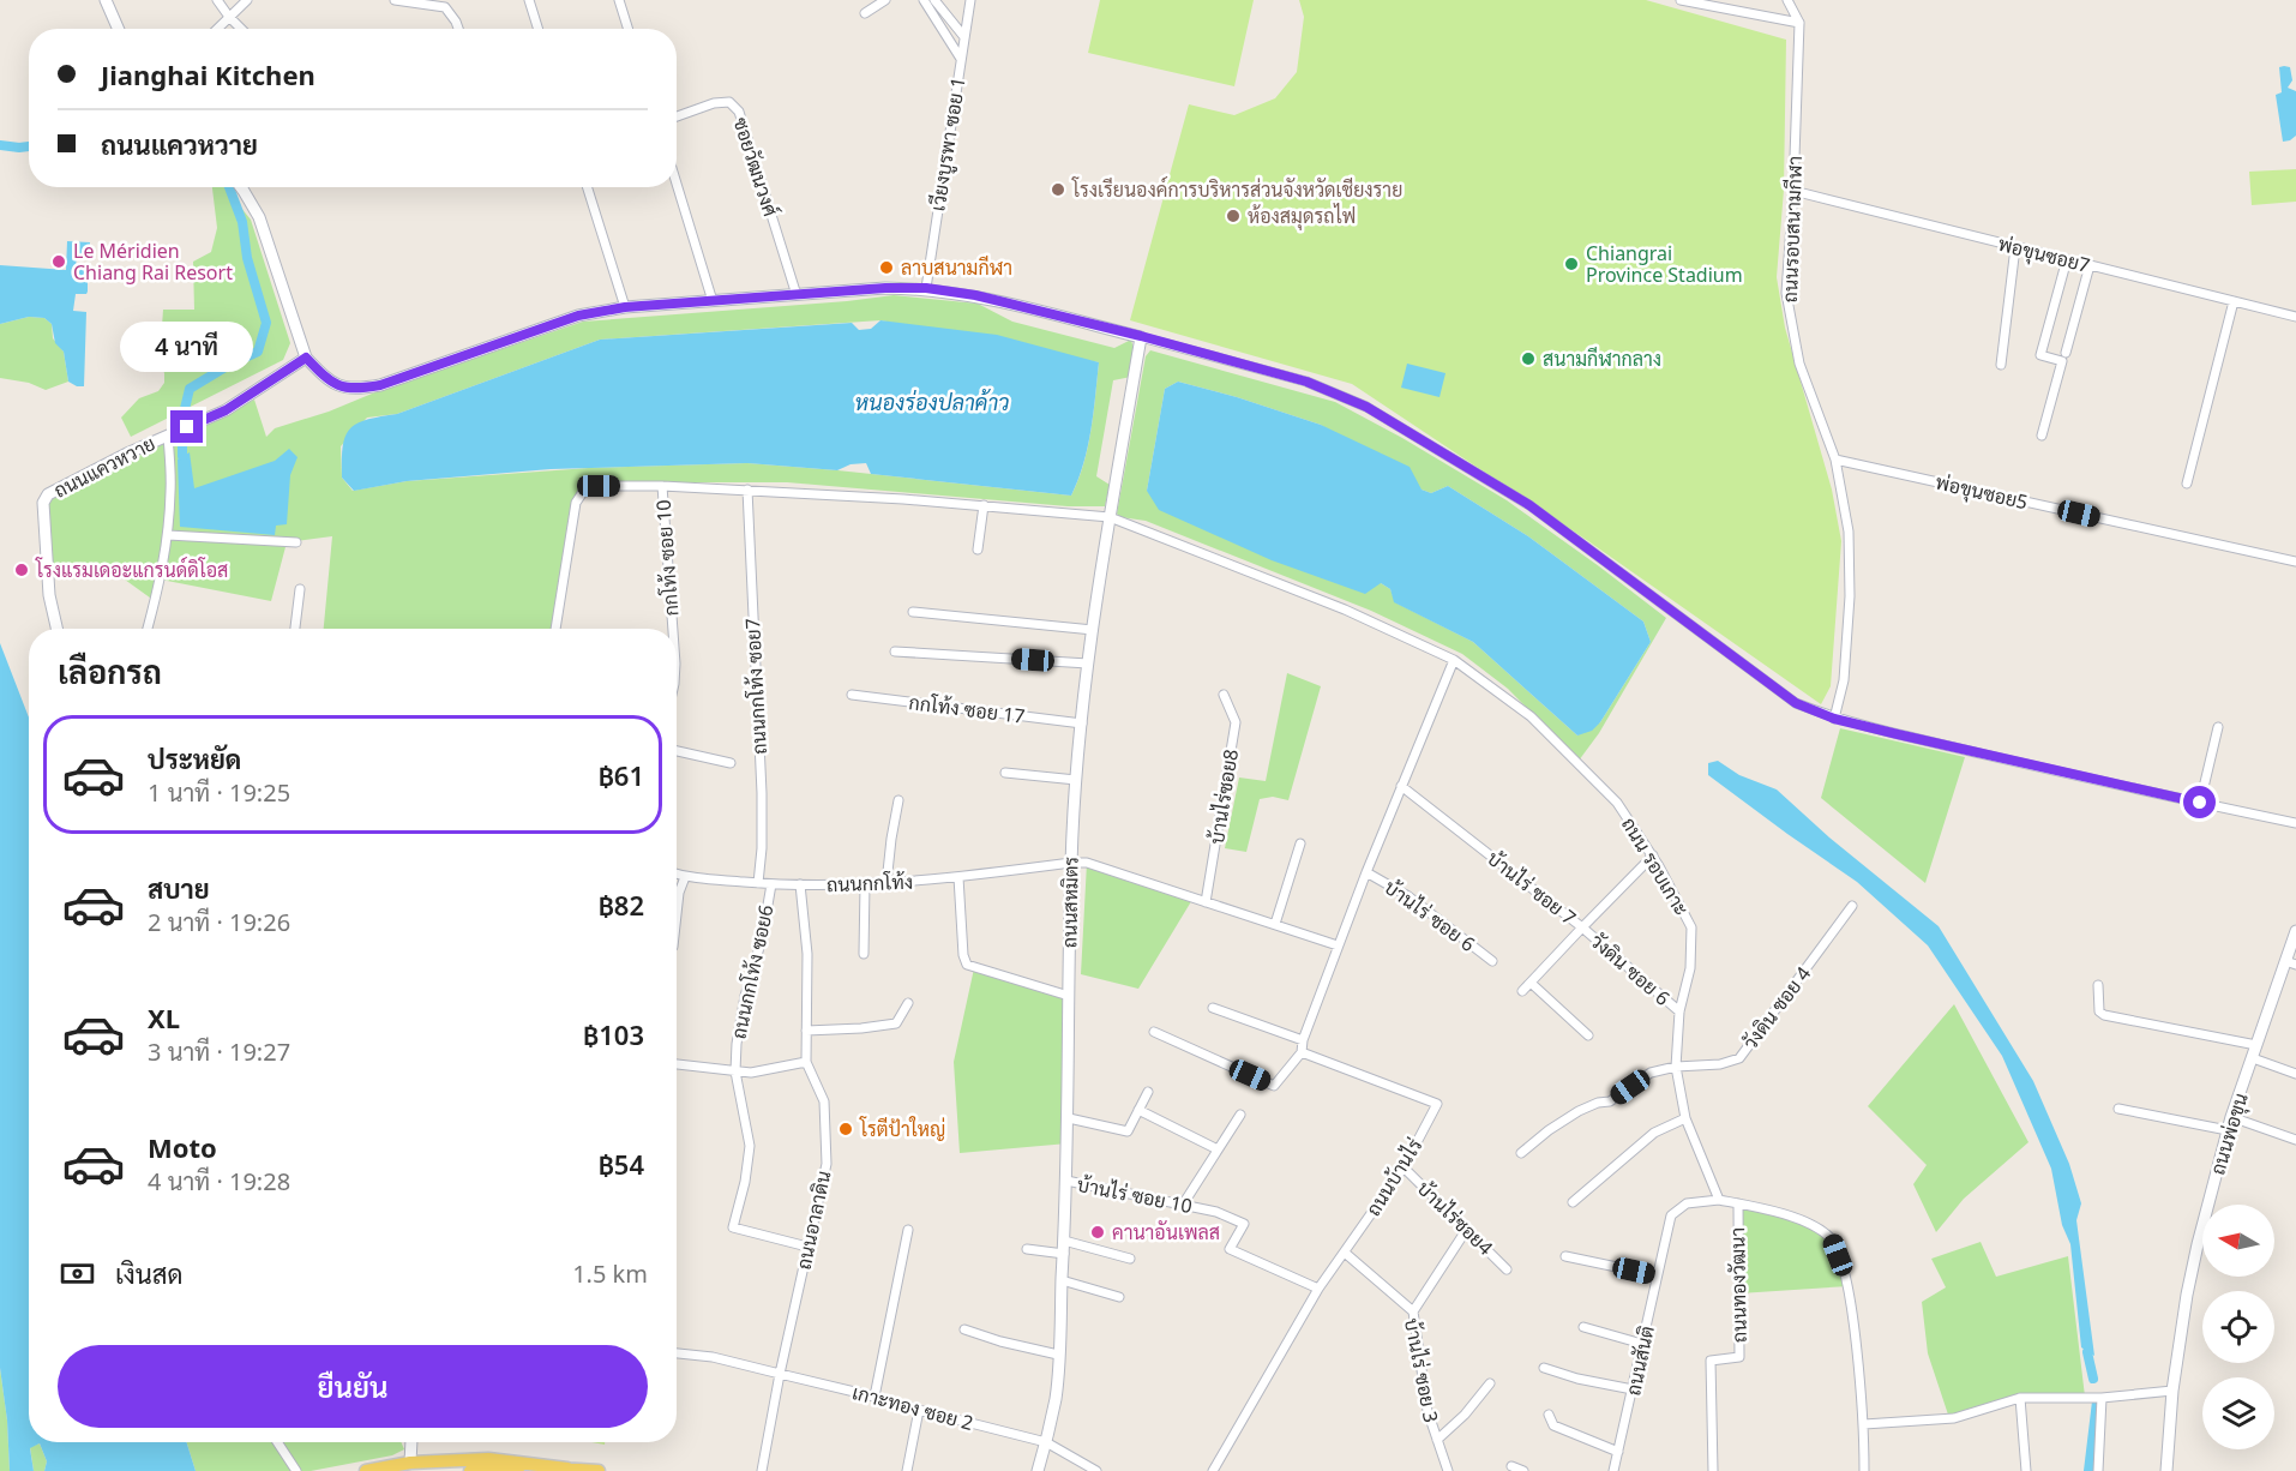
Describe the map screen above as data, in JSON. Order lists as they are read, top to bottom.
{
  "streets": {
    "street": [
      "เวียงบูรพา ซอย 1",
      "ซอยวัฒนวงศ์",
      "ถนนรอบสนามกีฬา",
      "พ่อขุนซอย7",
      "ถนนแควหวาย",
      "พ่อขุนซอย5",
      "กกโท้ง ซอย 10",
      "ถนนกกโท้ง ซอย7",
      "กกโท้ง ซอย 17",
      "บ้านไร่ซอย8",
      "ถนน รอบเกาะ",
      "ถนนกกโท้ง",
      "บ้านไร่ ซอย 7",
      "ถนนสหมิตร",
      "บ้านไร่ ซอย 6",
      "วังดิน ซอย 6",
      "ถนนกกโท้ง ซอย6",
      "วังดิน ซอย 4",
      "ถนนพ่อขุน",
      "ถนนบ้านไร่",
      "บ้านไร่ ซอย 10",
      "บ้านไร่ซอย4",
      "ถนนอาลาดิน",
      "ถนนทองวัฒนา",
      "ถนนสันติ",
      "บ้านไร่ ซอย 3",
      "เกาะทอง ซอย 2"
    ]
  },
  "crossings": [
    ["ถนนรอบสนามกีฬา", "พ่อขุนซอย7"],
    ["ถนนรอบสนามกีฬา", "พ่อขุนซอย5"],
    ["กกโท้ง ซอย 10", "ถนน รอบเกาะ"],
    ["ถนนกกโท้ง ซอย7", "ถนน รอบเกาะ"],
    ["ถนนกกโท้ง ซอย7", "ถนนกกโท้ง"],
    ["กกโท้ง ซอย 17", "ถนนสหมิตร"],
    ["ถนน รอบเกาะ", "บ้านไร่ ซอย 7"],
    ["ถนน รอบเกาะ", "ถนนสหมิตร"],
    ["ถนน รอบเกาะ", "วังดิน ซอย 6"],
    ["ถนน รอบเกาะ", "วังดิน ซอย 4"],
    ["ถนน รอบเกาะ", "ถนนสันติ"],
    ["ถนนกกโท้ง", "ถนนสหมิตร"],
    ["ถนนกกโท้ง", "ถนนกกโท้ง ซอย6"],
    ["ถนนกกโท้ง", "ถนนอาลาดิน"],
    ["บ้านไร่ ซอย 7", "วังดิน ซอย 6"],
    ["ถนนสหมิตร", "บ้านไร่ ซอย 10"],
    ["ถนนสหมิตร", "เกาะทอง ซอย 2"],
    ["ถนนกกโท้ง ซอย6", "ถนนอาลาดิน"],
    ["ถนนบ้านไร่", "บ้านไร่ ซอย 10"],
    ["ถนนบ้านไร่", "บ้านไร่ซอย4"],
    ["ถนนบ้านไร่", "บ้านไร่ ซอย 3"],
    ["ถนนอาลาดิน", "เกาะทอง ซอย 2"]
  ],
  "water": ["หนองร่องปลาค้าว"],
  "places": [
    "โรงเรียนองค์การบริหารส่วนจังหวัดเชียงราย",
    "ห้องสมุดรถไฟ",
    "Le Méridien Chiang Rai Resort",
    "Chiangrai Province Stadium",
    "ลาบสนามกีฬา",
    "สนามกีฬากลาง",
    "โรงแรมเดอะแกรนด์ดิโอส",
    "โรตีป้าใหญ่",
    "คานาอันเพลส"
  ],
  "north": "left",
  "page": {
    "banner": ["Jianghai Kitchen", "ถนนแควหวาย"],
    "bubble": "4 นาที",
    "heading": "เลือกรถ",
    "list": [
      {
        "name": "ประหยัด",
        "note": "1 นาที · 19:25",
        "value": "฿61"
      },
      {
        "name": "สบาย",
        "note": "2 นาที · 19:26",
        "value": "฿82"
      },
      {
        "name": "XL",
        "note": "3 นาที · 19:27",
        "value": "฿103"
      },
      {
        "name": "Moto",
        "note": "4 นาที · 19:28",
        "value": "฿54"
      }
    ],
    "pay": ["เงินสด", "1.5 km"],
    "buttons": "ยืนยัน"
  }
}
